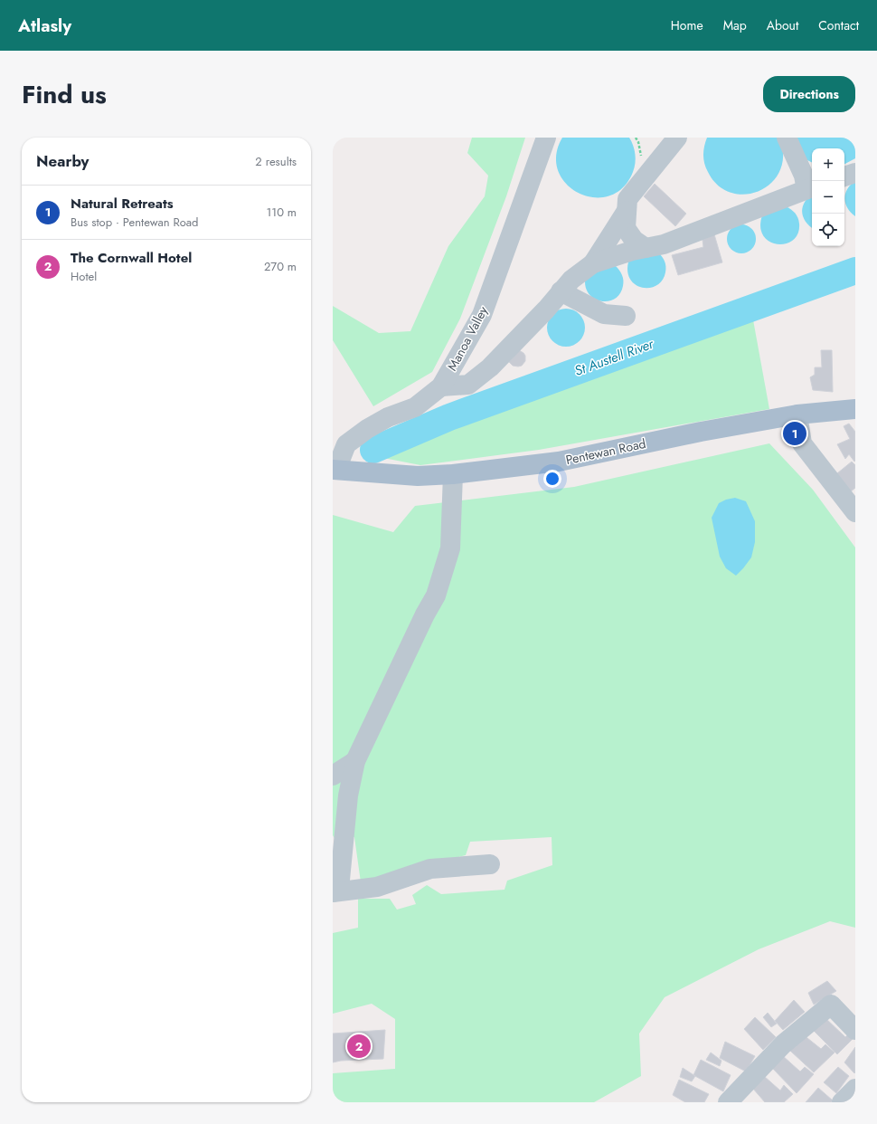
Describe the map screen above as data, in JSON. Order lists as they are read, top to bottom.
{
  "streets": {
    "main road": ["Pentewan Road"],
    "street": ["Manoa Valley"]
  },
  "crossings": [
    ["Manoa Valley", "Pentewan Road"]
  ],
  "water": ["St Austell River"],
  "page": {
    "header": "Atlasly",
    "nav": [
      "Home",
      "Map",
      "About",
      "Contact"
    ],
    "title": "Find us",
    "buttons": "Directions",
    "heading": ["Nearby", "2 results"],
    "map_buttons": ["+", "−"],
    "list": [
      {
        "mark": "1",
        "name": "Natural Retreats",
        "note": "Bus stop · Pentewan Road",
        "value": "110 m"
      },
      {
        "mark": "2",
        "name": "The Cornwall Hotel",
        "note": "Hotel",
        "value": "270 m"
      }
    ],
    "pins": ["1", "2"]
  }
}
